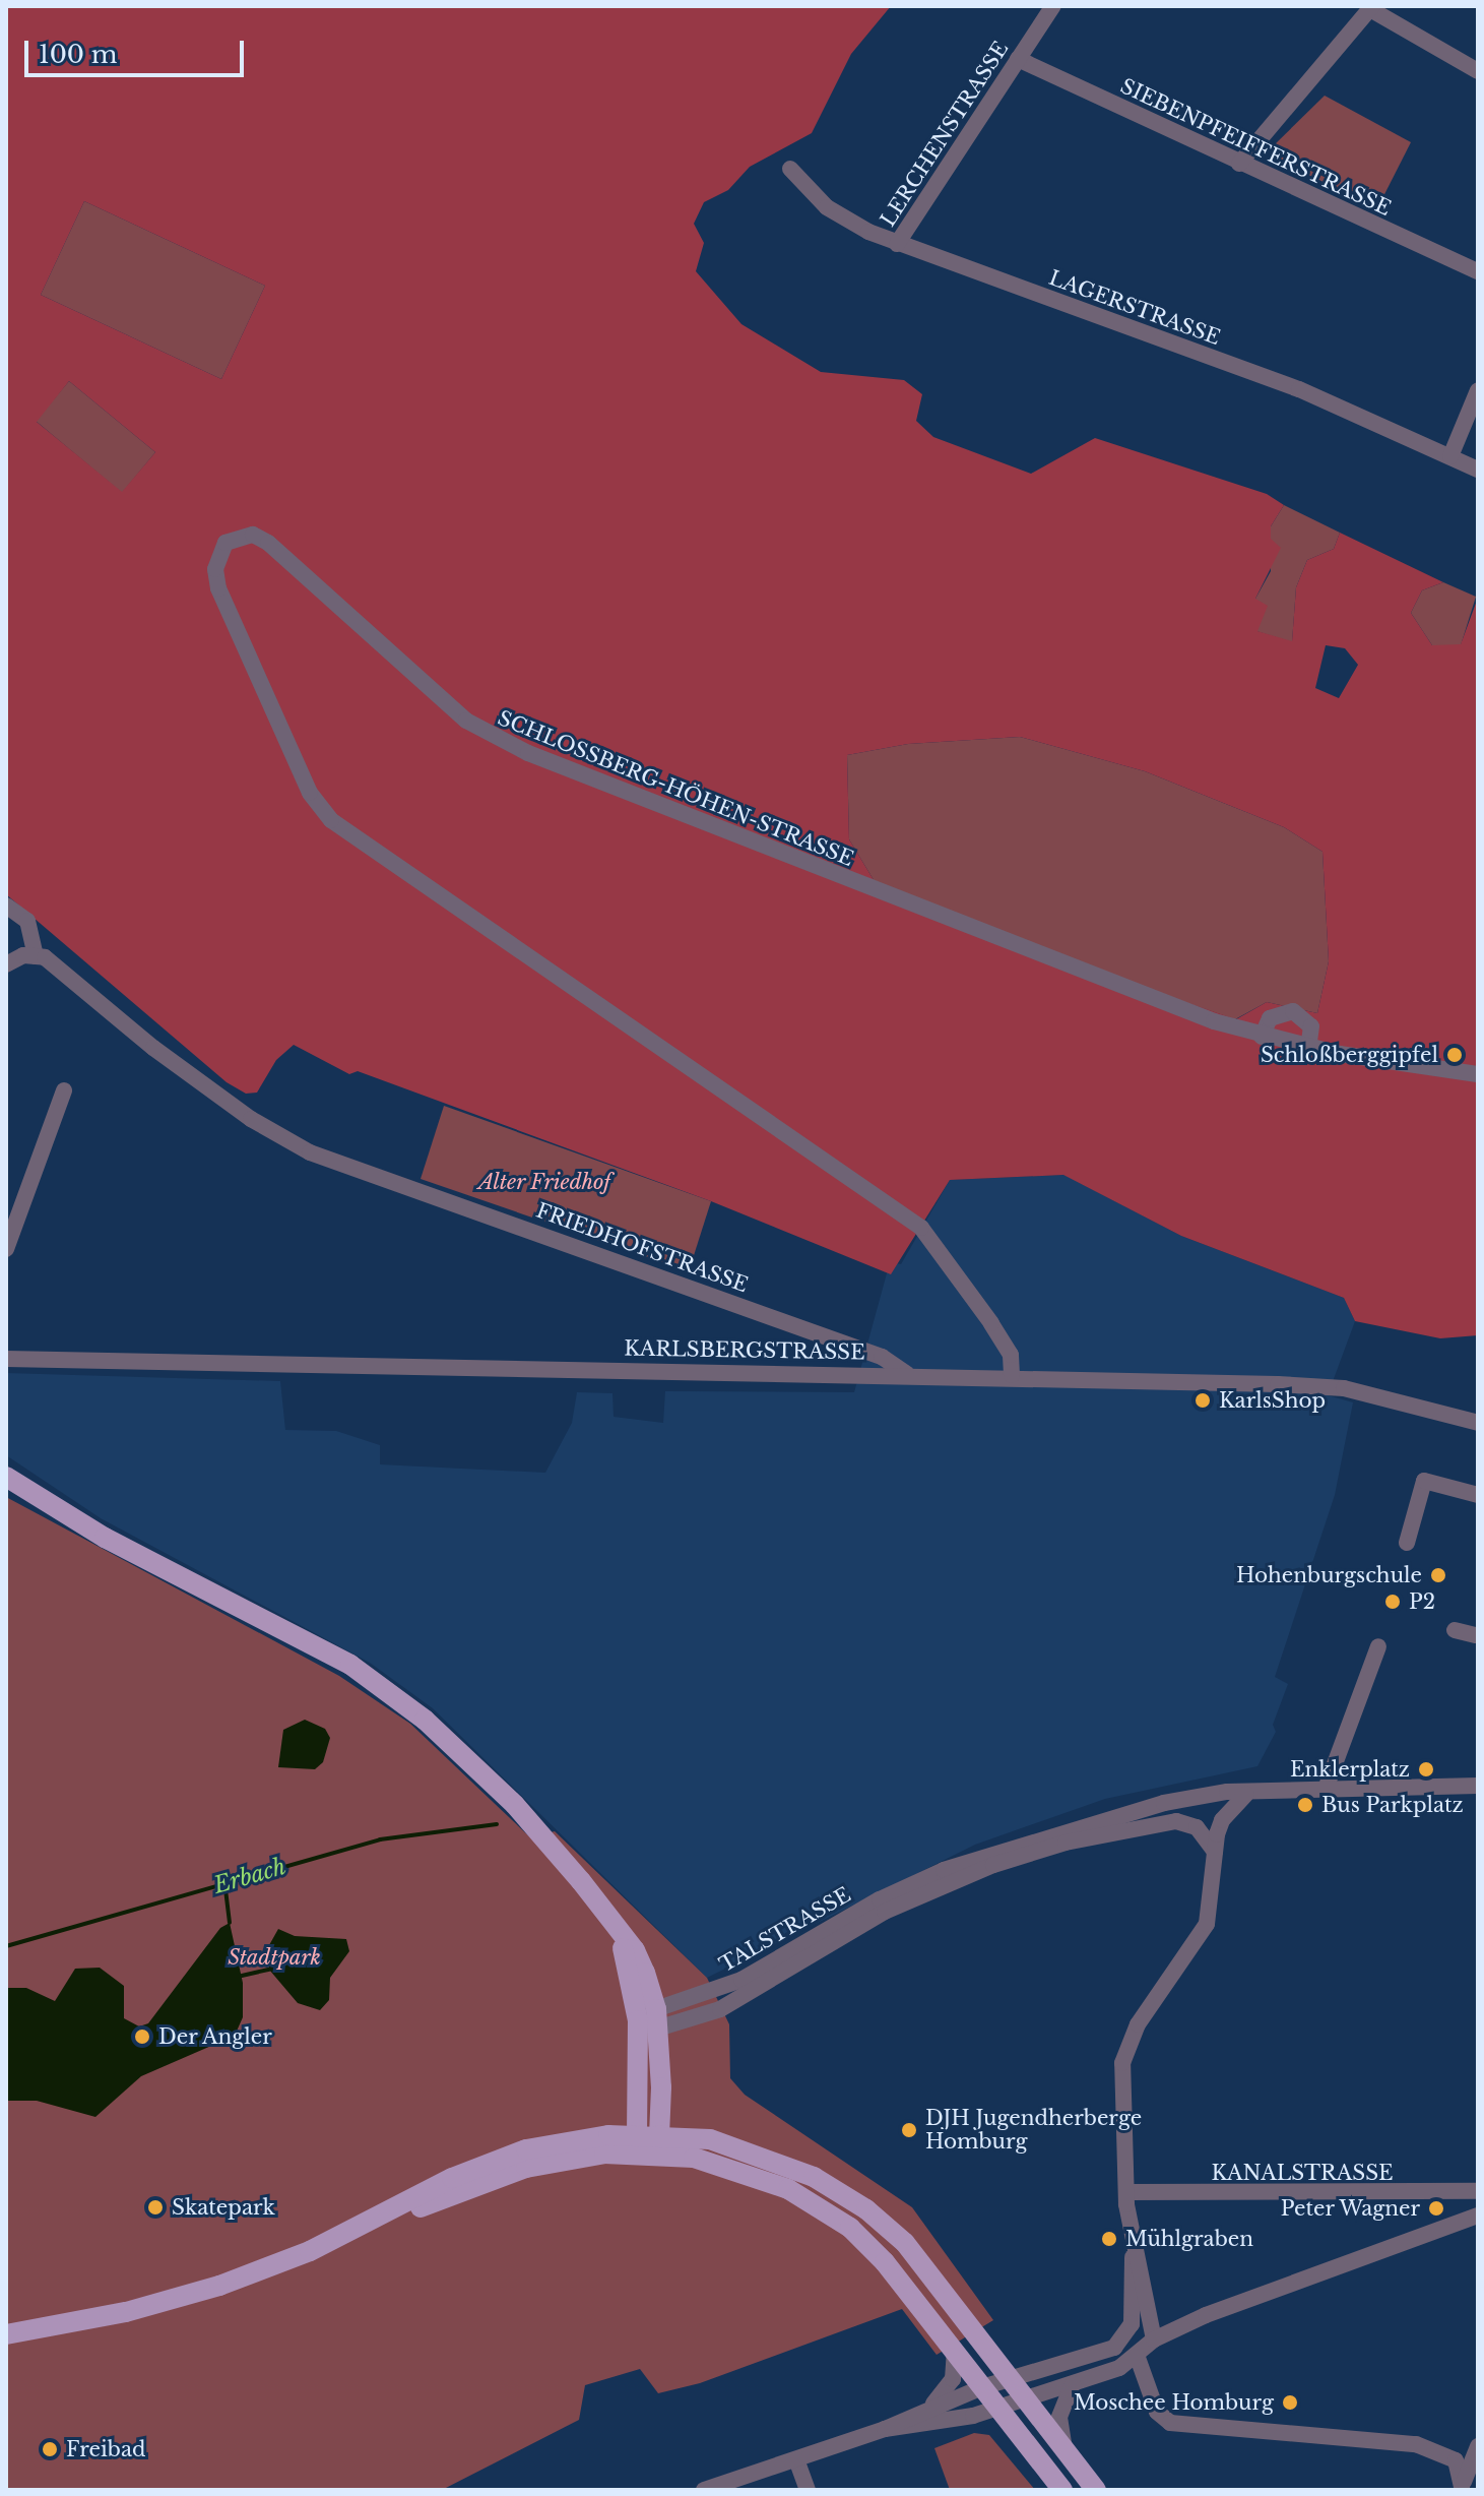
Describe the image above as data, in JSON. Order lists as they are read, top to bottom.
{
  "streets": {
    "street": [
      "LERCHENSTRASSE",
      "SIEBENPFEIFFERSTRASSE",
      "LAGERSTRASSE",
      "SCHLOSSBERG-HÖHEN-STRASSE",
      "FRIEDHOFSTRASSE",
      "KARLSBERGSTRASSE",
      "TALSTRASSE",
      "KANALSTRASSE"
    ]
  },
  "crossings": [
    ["LERCHENSTRASSE", "SIEBENPFEIFFERSTRASSE"],
    ["LERCHENSTRASSE", "LAGERSTRASSE"],
    ["SCHLOSSBERG-HÖHEN-STRASSE", "KARLSBERGSTRASSE"],
    ["FRIEDHOFSTRASSE", "KARLSBERGSTRASSE"]
  ],
  "water": ["Erbach"],
  "parks": ["Alter Friedhof", "Stadtpark"],
  "places": [
    "Schloßberggipfel",
    "KarlsShop",
    "Hohenburgschule",
    "P2",
    "Enklerplatz",
    "Bus Parkplatz",
    "Der Angler",
    "DJH Jugendherberge Homburg",
    "Skatepark",
    "Peter Wagner",
    "Mühlgraben",
    "Moschee Homburg",
    "Freibad"
  ],
  "scale_bar": "100 m"
}
